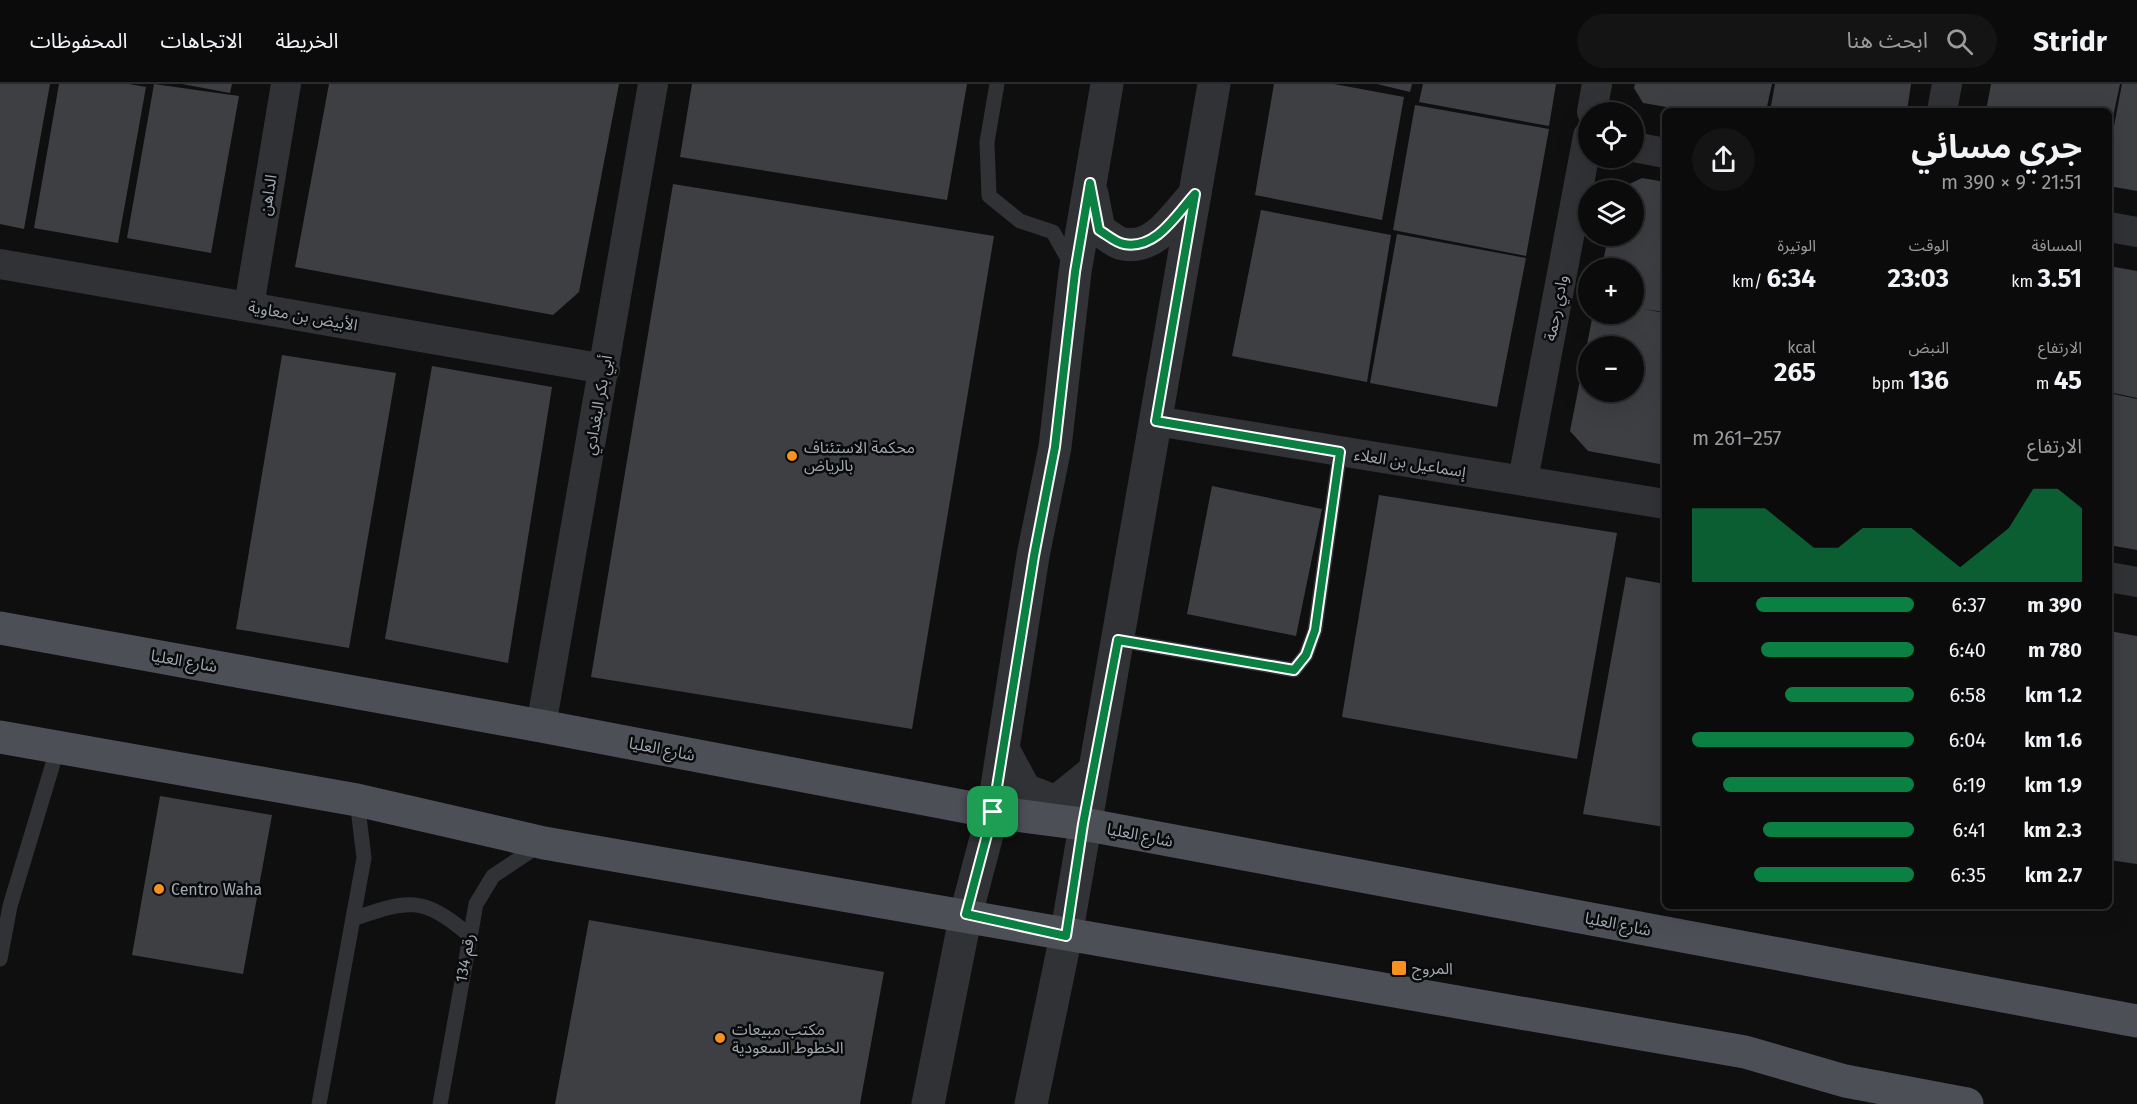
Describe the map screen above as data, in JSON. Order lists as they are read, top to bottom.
{
  "streets": {
    "main road": ["شارع العليا"],
    "street": [
      "الداهن",
      "وادي رحمة",
      "الأبيض بن معاوية",
      "أبي بكر البغدادي",
      "إسماعيل بن العلاء"
    ],
    "lane": ["رقم 134"]
  },
  "crossings": [
    ["الداهن", "الأبيض بن معاوية"],
    ["وادي رحمة", "إسماعيل بن العلاء"],
    ["الأبيض بن معاوية", "أبي بكر البغدادي"],
    ["أبي بكر البغدادي", "شارع العليا"]
  ],
  "places": {
    "other": ["محكمة الاستئناف بالرياض", "Centro Waha", "مكتب مبيعات الخطوط السعودية"],
    "transit": ["المروج"]
  },
  "page": {
    "header": "Stridr",
    "search": "ابحث هنا",
    "nav": ["الخريطة", "الاتجاهات", "المحفوظات"],
    "map_buttons": ["+", "−"],
    "heading": ["جري مسائي", "21:51 · 9 × 390 m"],
    "stats": [
      ["المسافة", "3.51 km"],
      ["الوقت", "23:03"],
      ["الوتيرة", "6:34 /km"],
      ["الارتفاع", "45 m"],
      ["النبض", "136 bpm"],
      ["kcal", "265"]
    ],
    "chart": ["الارتفاع", "257–261 m"],
    "list": [
      {
        "name": "390 m",
        "note": "6:37"
      },
      {
        "name": "780 m",
        "note": "6:40"
      },
      {
        "name": "1.2 km",
        "note": "6:58"
      },
      {
        "name": "1.6 km",
        "note": "6:04"
      },
      {
        "name": "1.9 km",
        "note": "6:19"
      },
      {
        "name": "2.3 km",
        "note": "6:41"
      },
      {
        "name": "2.7 km",
        "note": "6:35"
      }
    ]
  }
}
